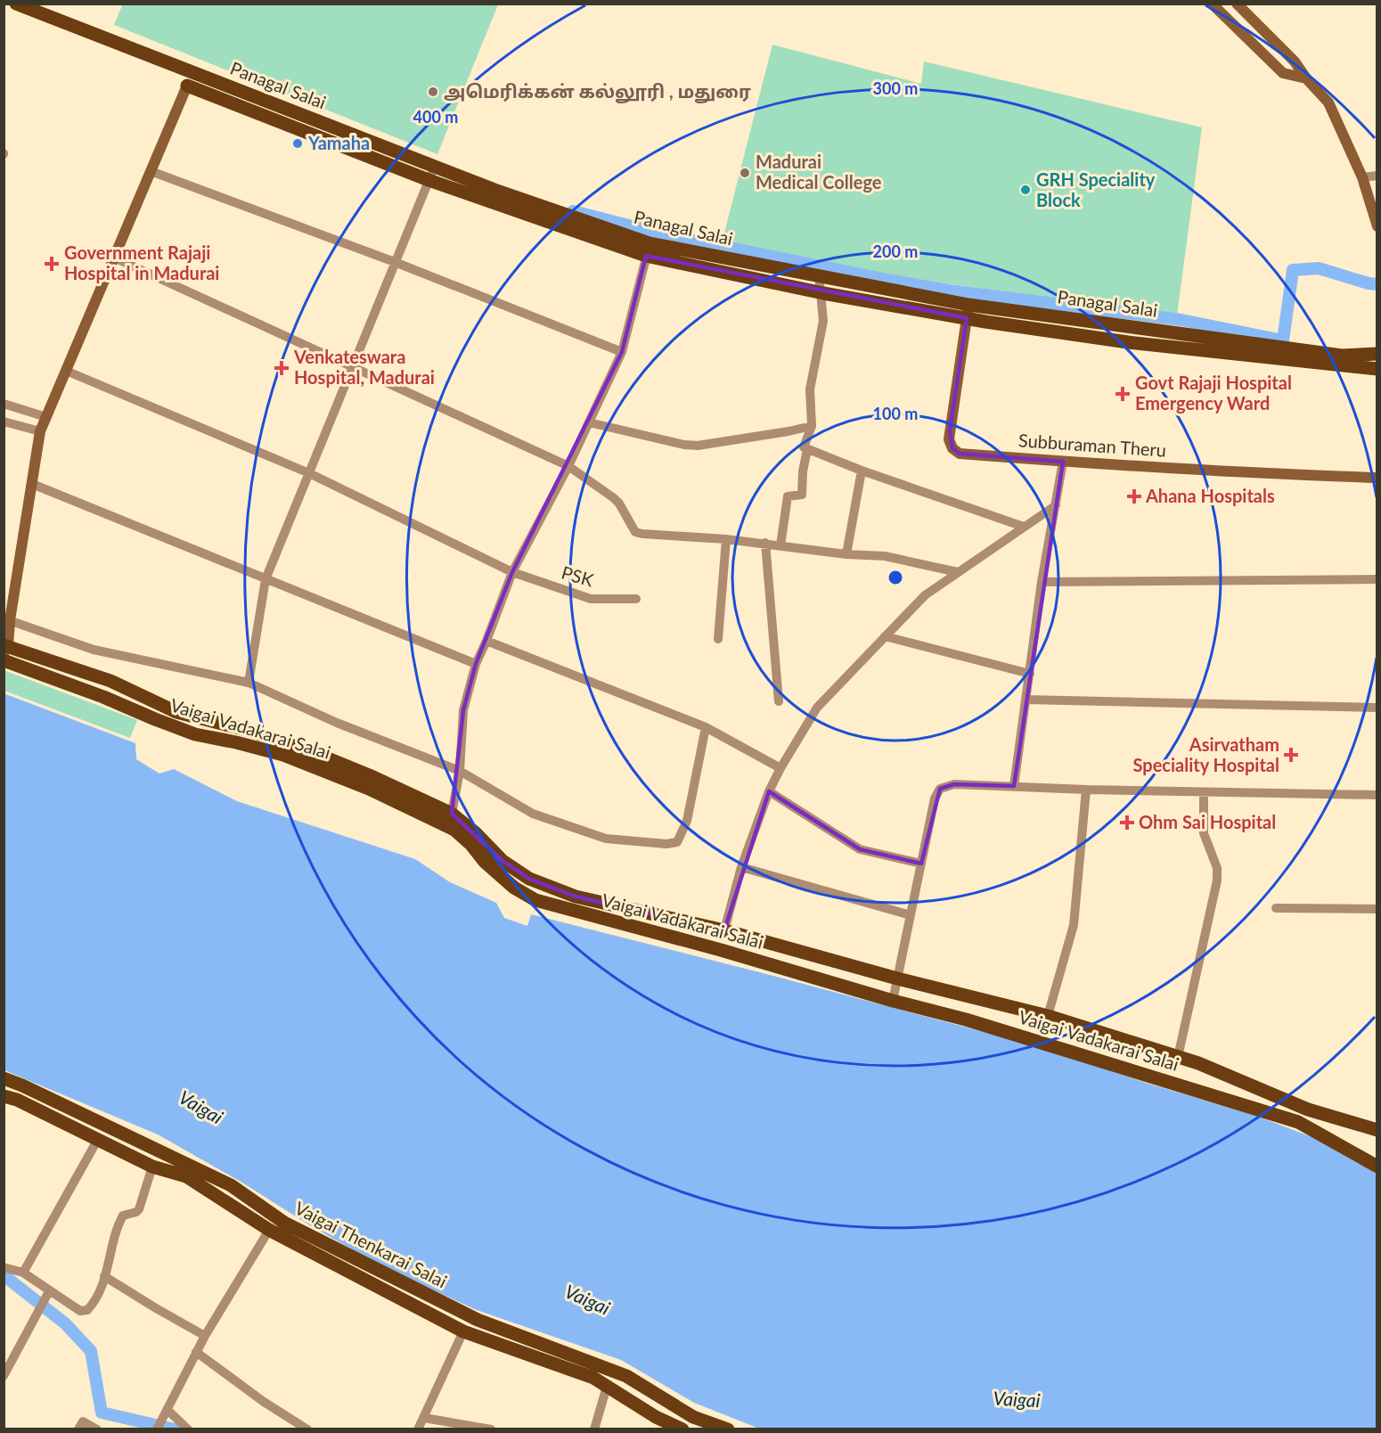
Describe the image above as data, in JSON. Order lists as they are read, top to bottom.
{
  "streets": {
    "main road": ["Panagal Salai", "Vaigai Vadakarai Salai", "Vaigai Thenkarai Salai"],
    "street": ["Subburaman Theru", "PSK"]
  },
  "crossings": [
    ["Panagal Salai", "Subburaman Theru"]
  ],
  "water": ["Vaigai"],
  "places": {
    "other": [
      "அமெரிக்கன் கல்லூரி , மதுரை",
      "Yamaha",
      "Madurai Medical College",
      "GRH Speciality Block"
    ],
    "health": [
      "Government Rajaji Hospital in Madurai",
      "Venkateswara Hospital, Madurai",
      "Govt Rajaji Hospital Emergency Ward",
      "Ahana Hospitals",
      "Asirvatham Speciality Hospital",
      "Ohm Sai Hospital"
    ]
  },
  "rings": [
    "300 m",
    "400 m",
    "200 m",
    "100 m"
  ]
}
